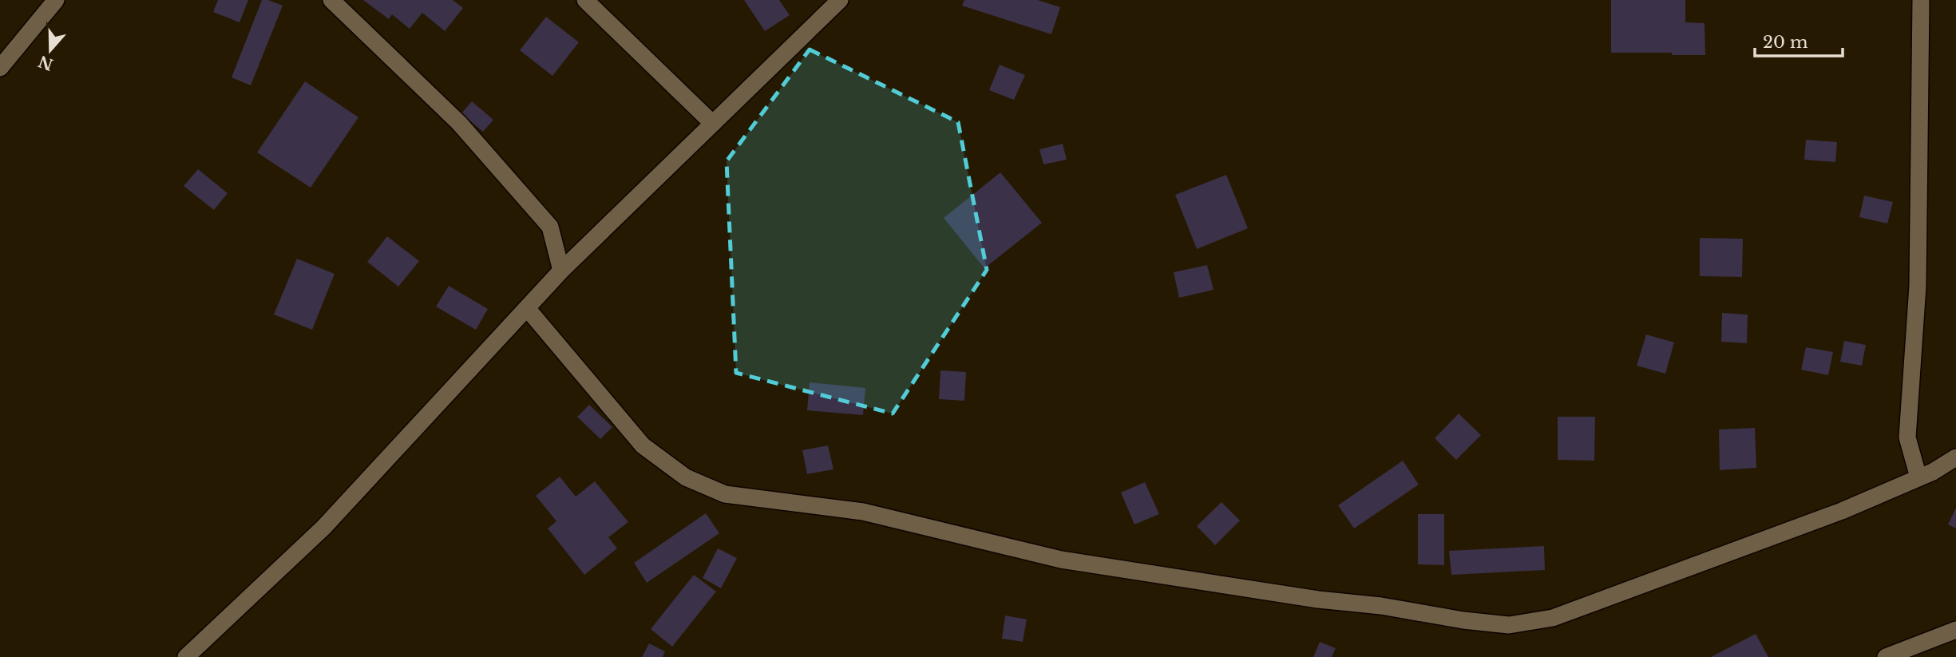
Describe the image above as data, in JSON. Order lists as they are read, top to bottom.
{
  "scale_bar": "20 m",
  "north": "bottom"
}
